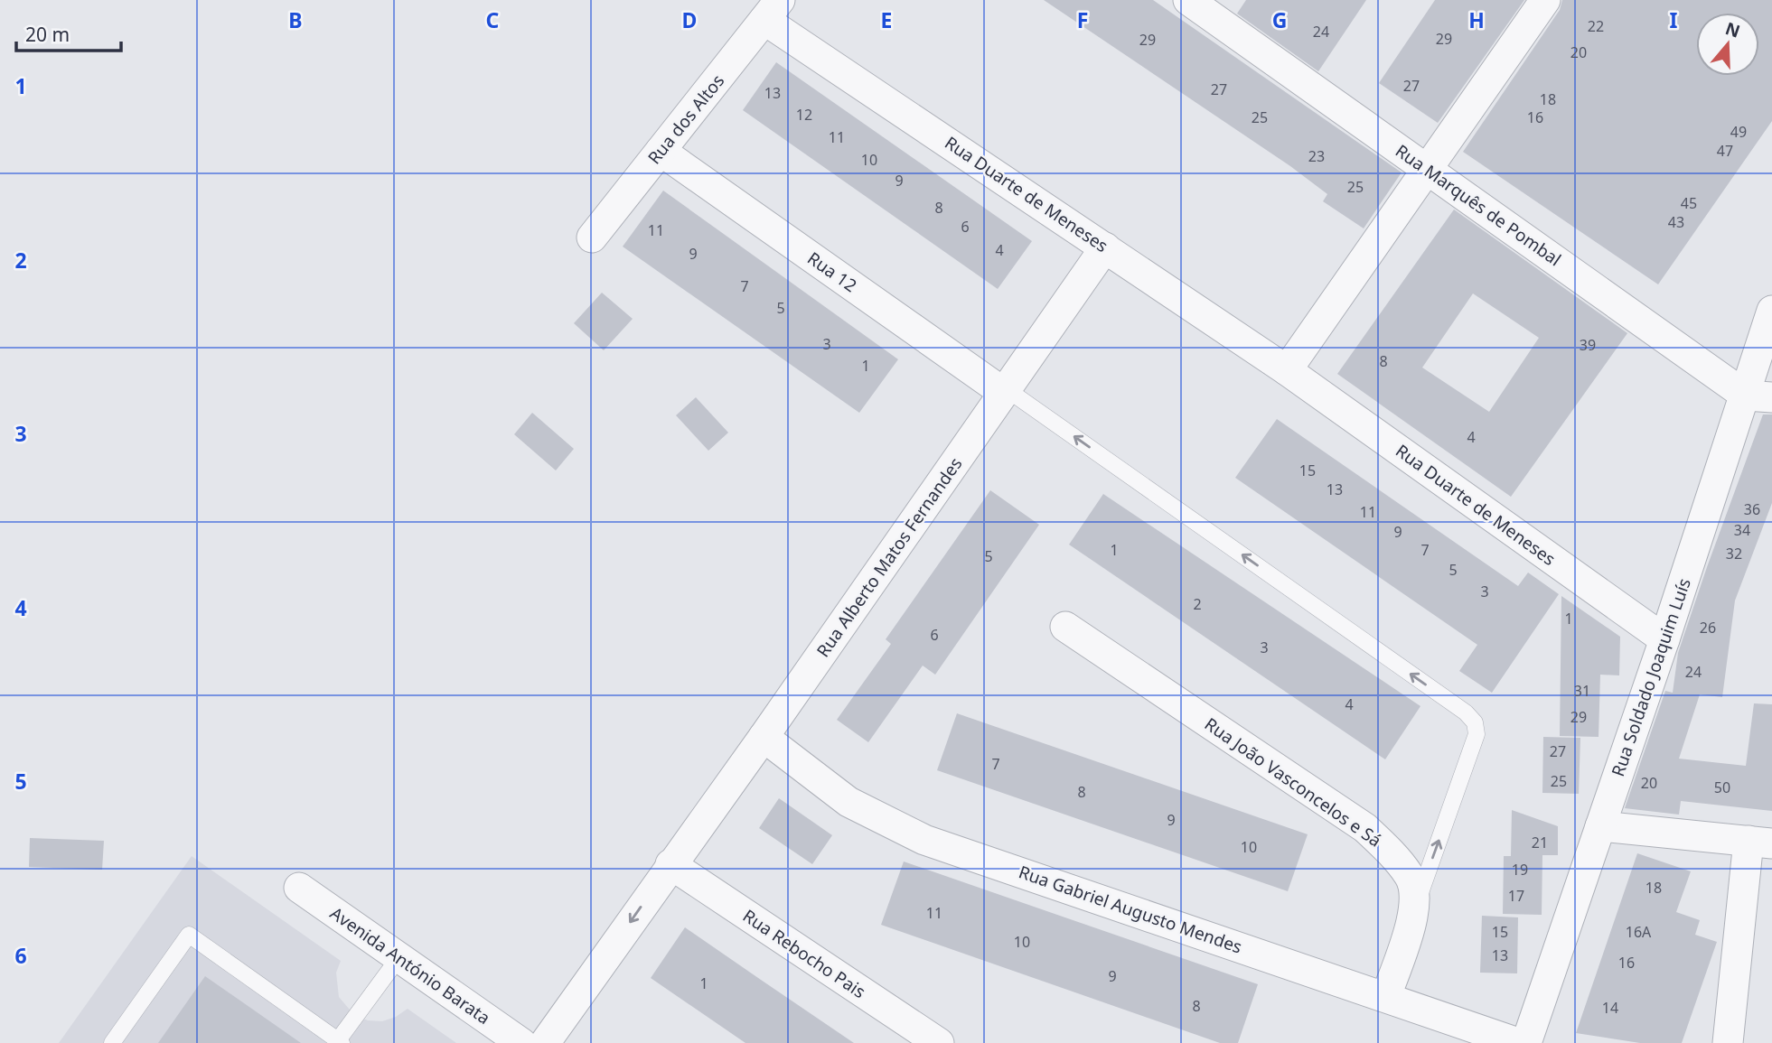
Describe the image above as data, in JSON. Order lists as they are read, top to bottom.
{
  "streets": {
    "street": [
      "Rua dos Altos",
      "Rua Duarte de Meneses",
      "Rua Marquês de Pombal",
      "Rua 12",
      "Rua Alberto Matos Fernandes",
      "Rua Soldado Joaquim Luís",
      "Rua João Vasconcelos e Sá",
      "Rua Gabriel Augusto Mendes",
      "Rua Rebocho Pais",
      "Avenida António Barata"
    ]
  },
  "crossings": [
    ["Rua dos Altos", "Rua Duarte de Meneses"],
    ["Rua dos Altos", "Rua 12"],
    ["Rua Duarte de Meneses", "Rua Alberto Matos Fernandes"],
    ["Rua Duarte de Meneses", "Rua Soldado Joaquim Luís"],
    ["Rua Marquês de Pombal", "Rua Soldado Joaquim Luís"],
    ["Rua 12", "Rua Alberto Matos Fernandes"],
    ["Rua Alberto Matos Fernandes", "Rua Gabriel Augusto Mendes"],
    ["Rua Alberto Matos Fernandes", "Rua Rebocho Pais"],
    ["Rua João Vasconcelos e Sá", "Rua Gabriel Augusto Mendes"]
  ],
  "house_numbers": [
    "22",
    "24",
    "29",
    "29",
    "20",
    "27",
    "27",
    "13",
    "18",
    "12",
    "25",
    "16",
    "49",
    "11",
    "47",
    "23",
    "10",
    "9",
    "25",
    "45",
    "8",
    "43",
    "6",
    "11",
    "4",
    "9",
    "7",
    "5",
    "3",
    "39",
    "8",
    "1",
    "4",
    "15",
    "13",
    "36",
    "11",
    "34",
    "9",
    "1",
    "7",
    "32",
    "5",
    "5",
    "3",
    "2",
    "1",
    "26",
    "6",
    "3",
    "24",
    "31",
    "4",
    "29",
    "27",
    "7",
    "25",
    "20",
    "50",
    "8",
    "9",
    "21",
    "10",
    "19",
    "18",
    "17",
    "11",
    "15",
    "16A",
    "10",
    "13",
    "16",
    "9",
    "1",
    "8",
    "14"
  ],
  "scale_bar": "20 m",
  "north": "top",
  "grid": {
    "columns": [
      "B",
      "C",
      "D",
      "E",
      "F",
      "G",
      "H",
      "I"
    ],
    "rows": [
      "1",
      "2",
      "3",
      "4",
      "5",
      "6"
    ]
  }
}
